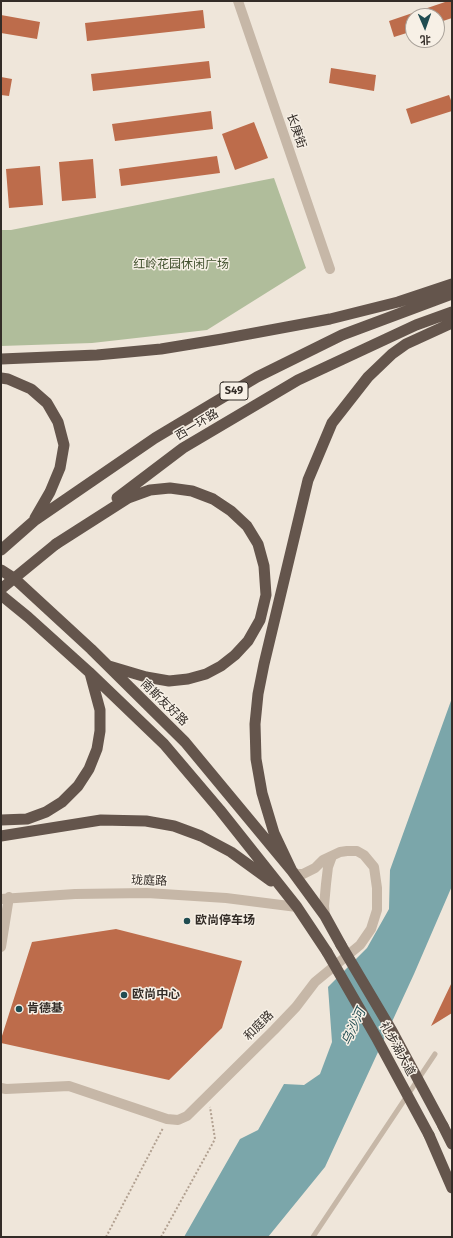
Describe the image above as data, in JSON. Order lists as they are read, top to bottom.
{
  "streets": {
    "highway": [
      "S49",
      "西一环路",
      "南斯友好路",
      "礼步湖大道"
    ],
    "street": ["长庚街", "珑庭路", "和庭路"]
  },
  "crossings": [
    ["南斯友好路", "和庭路"],
    ["南斯友好路", "礼步湖大道"],
    ["珑庭路", "礼步湖大道"],
    ["和庭路", "礼步湖大道"]
  ],
  "water": ["乌沙河"],
  "parks": ["红岭花园休闲广场"],
  "places": ["欧尚停车场", "欧尚中心", "肯德基"],
  "north": "bottom"
}
